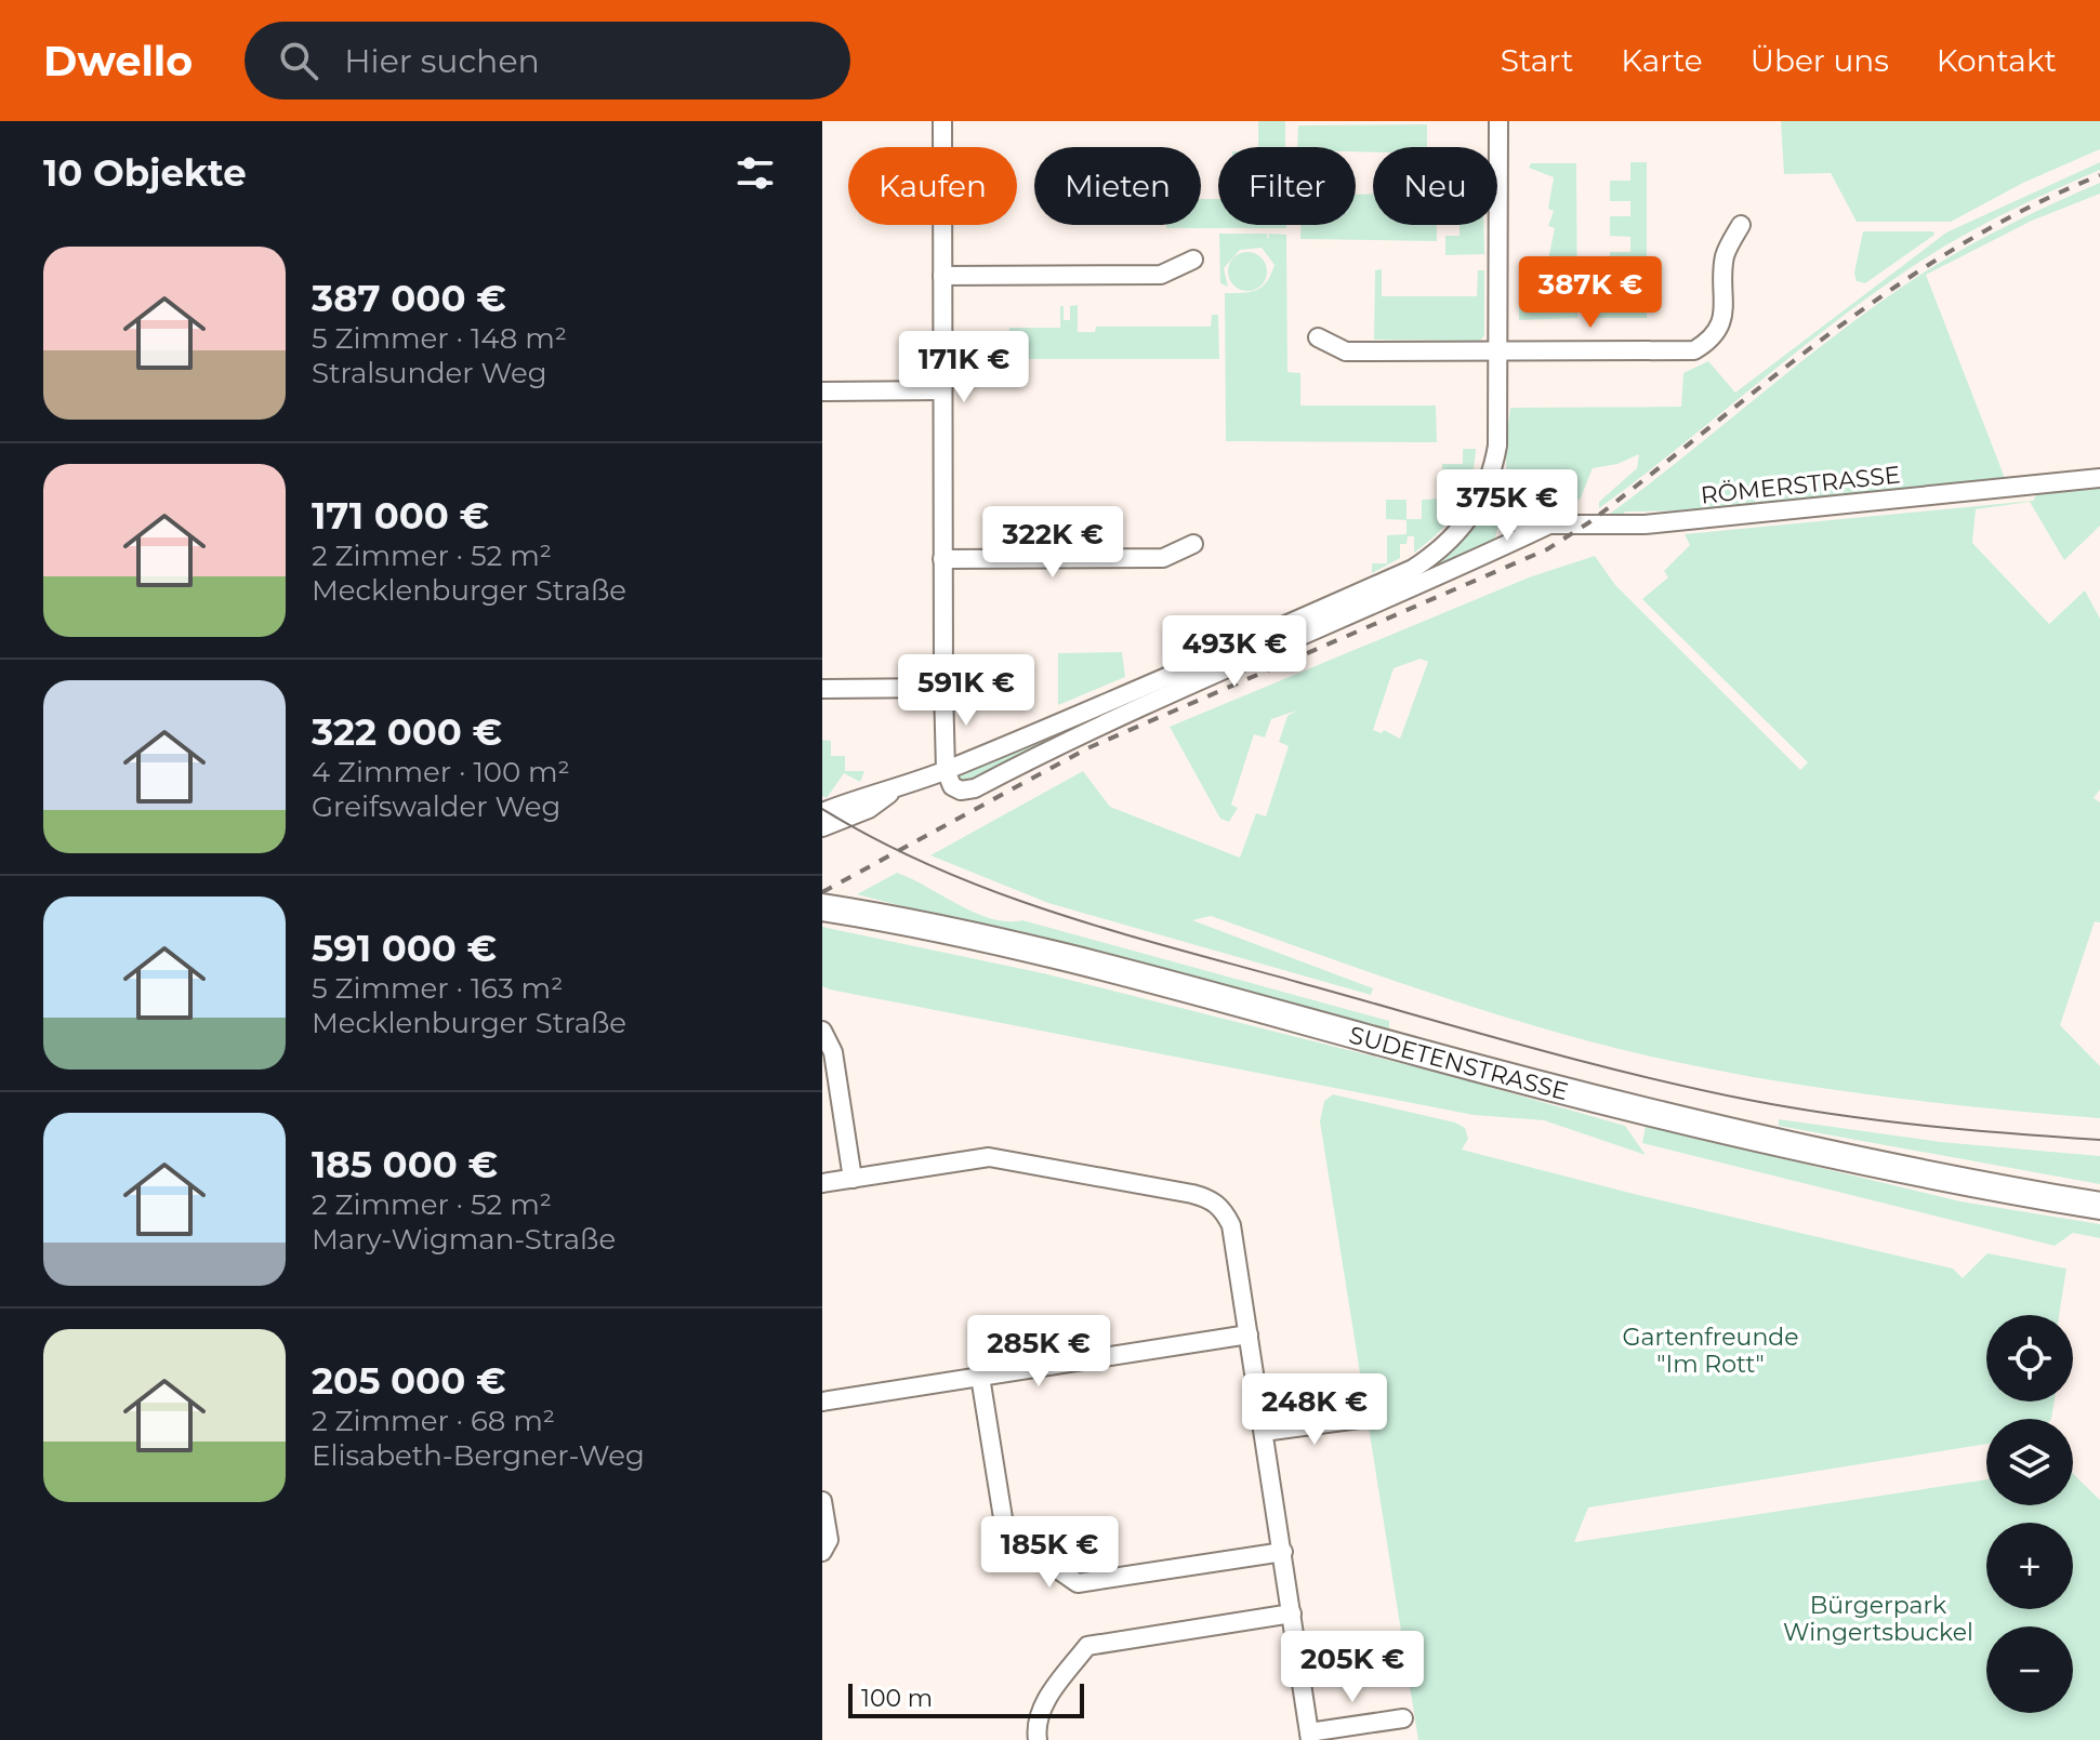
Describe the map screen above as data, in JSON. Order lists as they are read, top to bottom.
{
  "streets": {
    "main road": ["SUDETENSTRASSE"],
    "street": ["RÖMERSTRASSE"]
  },
  "parks": ["Gartenfreunde \"Im Rott\"", "Bürgerpark Wingertsbuckel"],
  "scale_bar": "100 m",
  "page": {
    "header": "Dwello",
    "search": "Hier suchen",
    "nav": [
      "Start",
      "Karte",
      "Über uns",
      "Kontakt"
    ],
    "heading": "10 Objekte",
    "chip": [
      "Kaufen",
      "Mieten",
      "Filter",
      "Neu"
    ],
    "list": [
      {
        "name": "387 000 €",
        "note": "5 Zimmer · 148 m² · Stralsunder Weg"
      },
      {
        "name": "171 000 €",
        "note": "2 Zimmer · 52 m² · Mecklenburger Straße"
      },
      {
        "name": "322 000 €",
        "note": "4 Zimmer · 100 m² · Greifswalder Weg"
      },
      {
        "name": "591 000 €",
        "note": "5 Zimmer · 163 m² · Mecklenburger Straße"
      },
      {
        "name": "185 000 €",
        "note": "2 Zimmer · 52 m² · Mary-Wigman-Straße"
      },
      {
        "name": "205 000 €",
        "note": "2 Zimmer · 68 m² · Elisabeth-Bergner-Weg"
      }
    ],
    "price": [
      "387K €",
      "171K €",
      "375K €",
      "322K €",
      "493K €",
      "591K €",
      "285K €",
      "248K €",
      "185K €",
      "205K €"
    ],
    "map_buttons": ["+", "−"],
    "scale": "100 m"
  }
}
